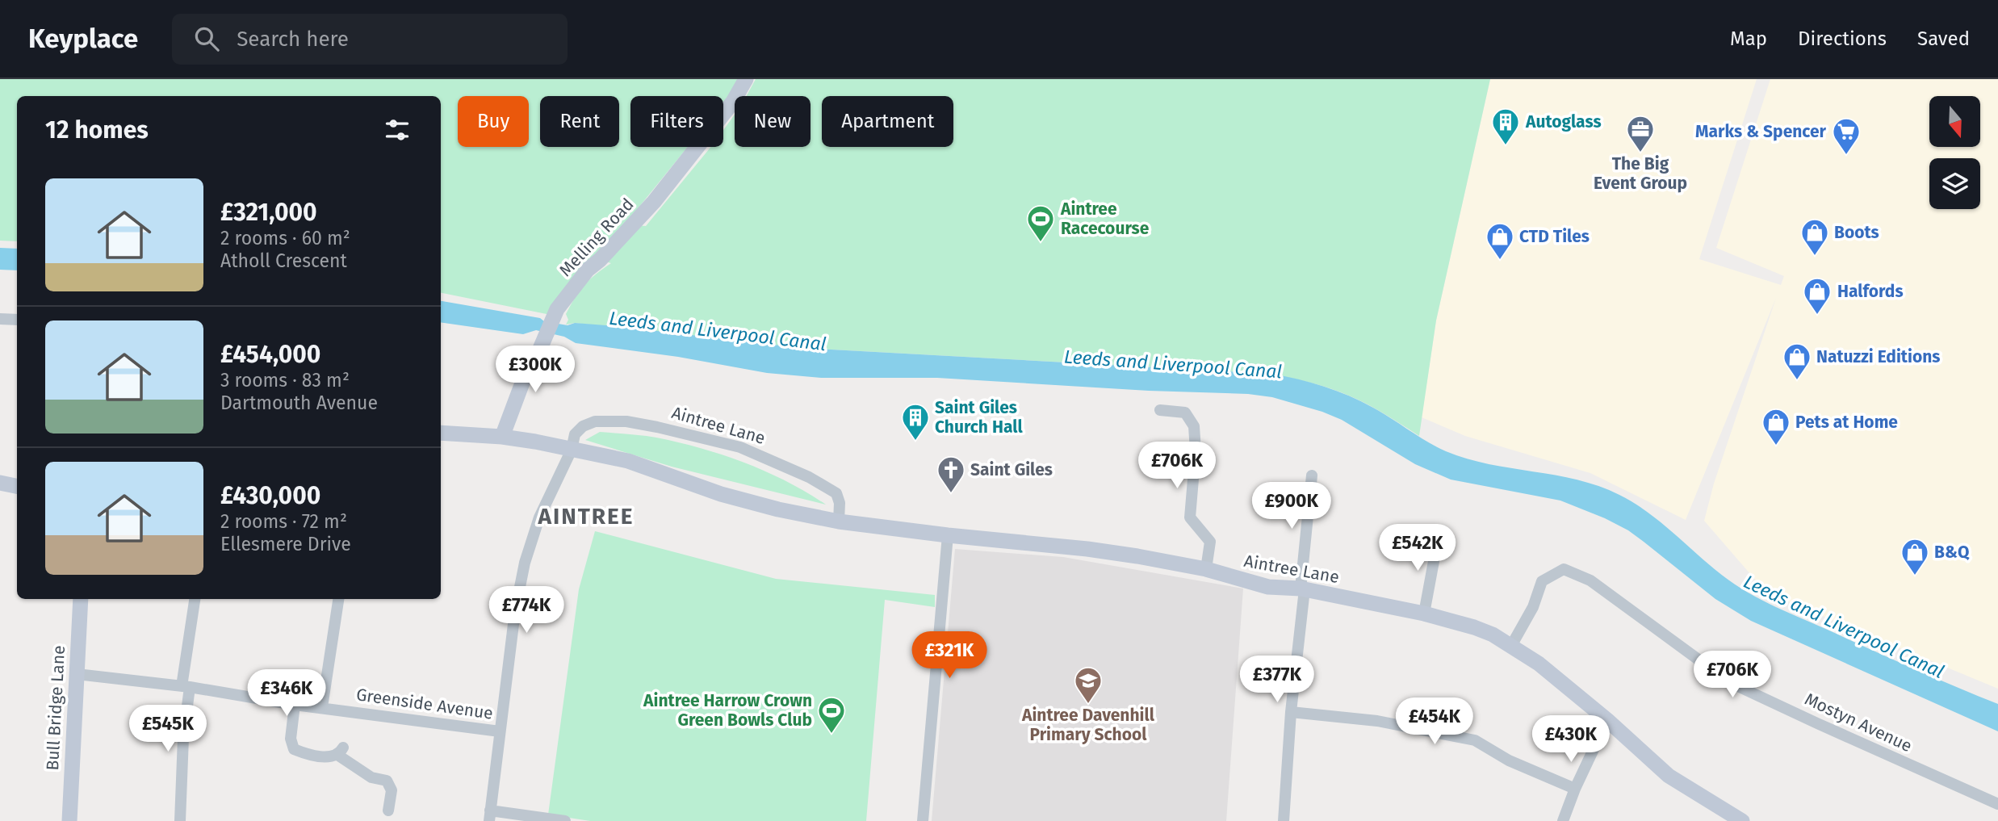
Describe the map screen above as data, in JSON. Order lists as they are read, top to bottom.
{
  "streets": {
    "main road": ["Melling Road", "Aintree Lane", "Bull Bridge Lane"],
    "street": ["Greenside Avenue", "Mostyn Avenue"]
  },
  "crossings": [
    ["Melling Road", "Aintree Lane"],
    ["Aintree Lane", "Mostyn Avenue"],
    ["Greenside Avenue", "Bull Bridge Lane"]
  ],
  "districts": ["AINTREE"],
  "water": ["Leeds and Liverpool Canal"],
  "places": {
    "building": ["Autoglass", "Saint Giles Church Hall"],
    "office": ["The Big Event Group"],
    "supermarket": ["Marks & Spencer"],
    "sports": ["Aintree Racecourse", "Aintree Harrow Crown Green Bowls Club"],
    "shop": [
      "Boots",
      "CTD Tiles",
      "Halfords",
      "Natuzzi Editions",
      "Pets at Home",
      "B&Q"
    ],
    "church": ["Saint Giles"],
    "school or university": ["Aintree Davenhill Primary School"]
  },
  "north": "bottom",
  "page": {
    "header": "Keyplace",
    "search": "Search here",
    "nav": ["Map", "Directions", "Saved"],
    "chip": [
      "Buy",
      "Rent",
      "Filters",
      "New",
      "Apartment"
    ],
    "heading": "12 homes",
    "list": [
      {
        "name": "£321,000",
        "note": "2 rooms · 60 m² · Atholl Crescent"
      },
      {
        "name": "£454,000",
        "note": "3 rooms · 83 m² · Dartmouth Avenue"
      },
      {
        "name": "£430,000",
        "note": "2 rooms · 72 m² · Ellesmere Drive"
      }
    ],
    "price": [
      "£300K",
      "£706K",
      "£900K",
      "£542K",
      "£774K",
      "£321K",
      "£706K",
      "£377K",
      "£346K",
      "£454K",
      "£545K",
      "£430K"
    ]
  }
}
